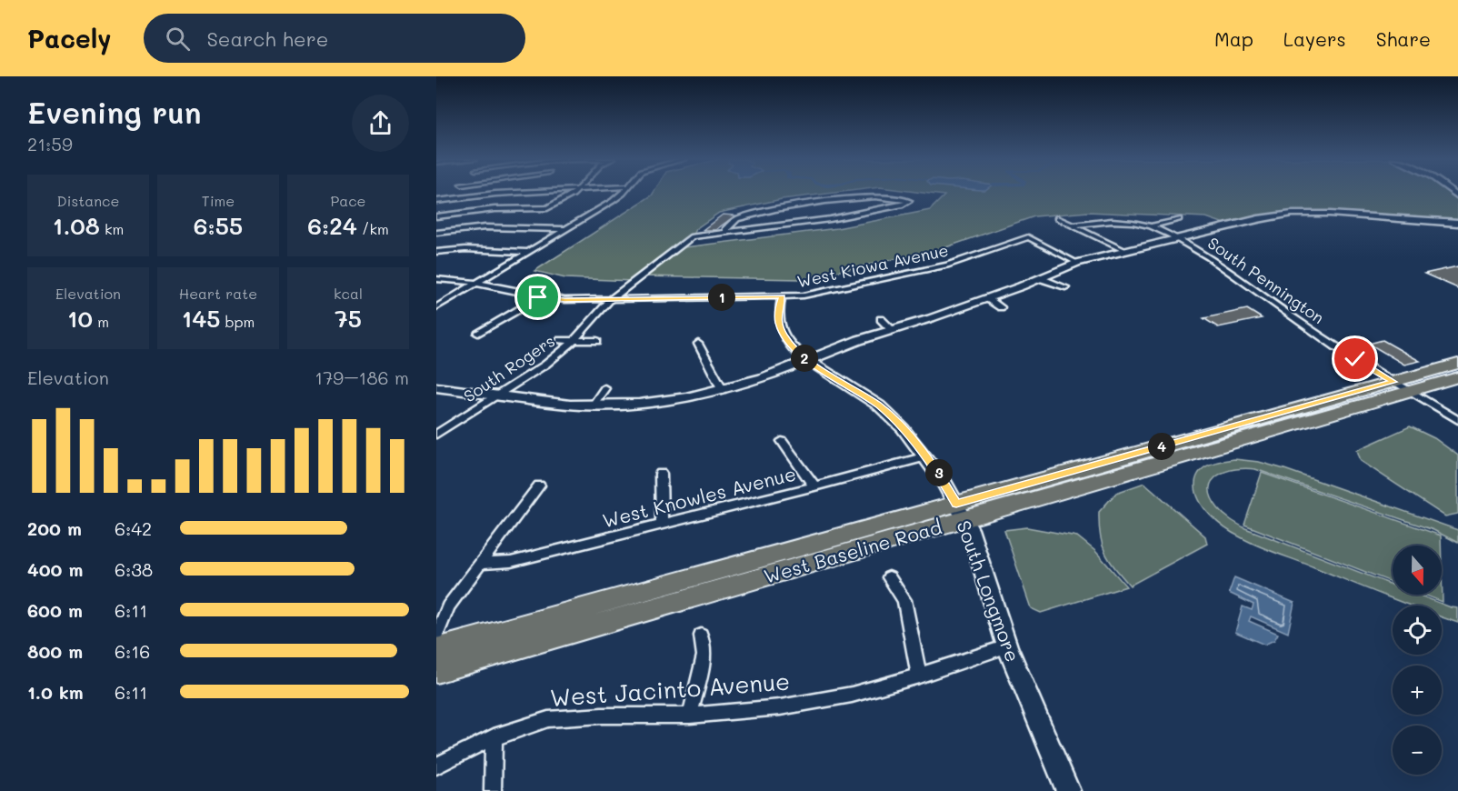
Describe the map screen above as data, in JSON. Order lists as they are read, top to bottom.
{
  "streets": {
    "main road": ["West Baseline Road"],
    "street": [
      "West Kiowa Avenue",
      "South Pennington",
      "South Rogers",
      "West Knowles Avenue",
      "South Longmore",
      "West Jacinto Avenue"
    ]
  },
  "crossings": [
    ["West Kiowa Avenue", "South Rogers"],
    ["West Kiowa Avenue", "South Longmore"],
    ["South Pennington", "West Baseline Road"],
    ["West Knowles Avenue", "South Longmore"],
    ["West Baseline Road", "South Longmore"],
    ["South Longmore", "West Jacinto Avenue"]
  ],
  "north": "bottom",
  "page": {
    "header": "Pacely",
    "search": "Search here",
    "nav": ["Map", "Layers", "Share"],
    "heading": ["Evening run", "21:59"],
    "stats": [
      ["Distance", "1.08 km"],
      ["Time", "6:55"],
      ["Pace", "6:24 /km"],
      ["Elevation", "10 m"],
      ["Heart rate", "145 bpm"],
      ["kcal", "75"]
    ],
    "pins": [
      "1",
      "2",
      "4",
      "3"
    ],
    "chart": ["Elevation", "179–186 m"],
    "list": [
      {
        "name": "200 m",
        "note": "6:42"
      },
      {
        "name": "400 m",
        "note": "6:38"
      },
      {
        "name": "600 m",
        "note": "6:11"
      },
      {
        "name": "800 m",
        "note": "6:16"
      },
      {
        "name": "1.0 km",
        "note": "6:11"
      }
    ],
    "map_buttons": ["+", "−"]
  }
}
